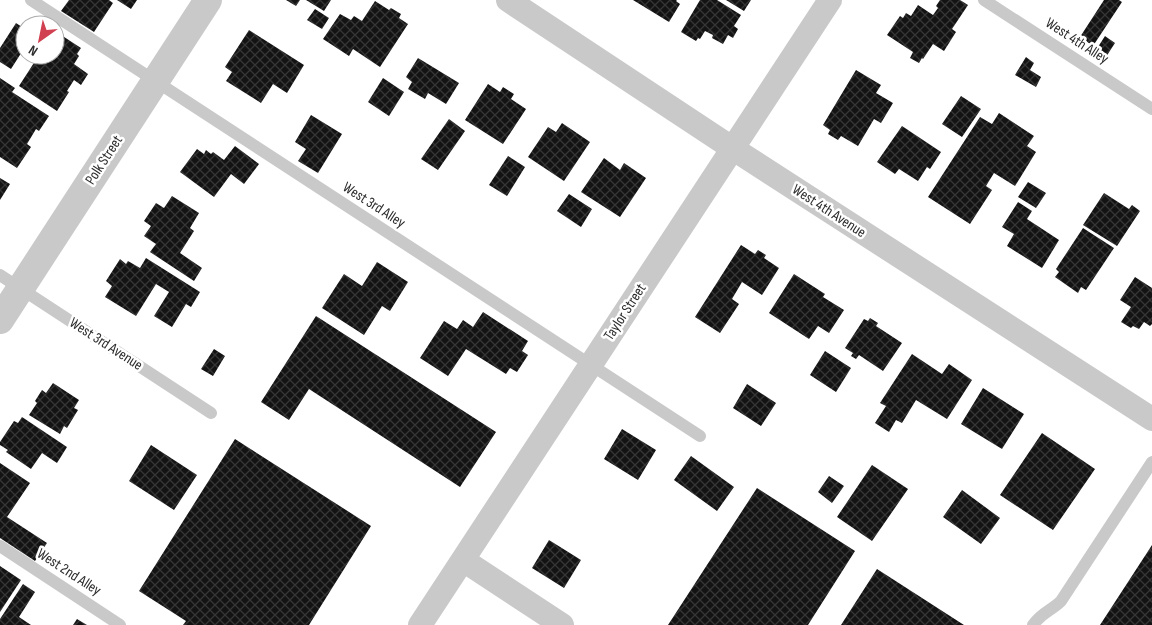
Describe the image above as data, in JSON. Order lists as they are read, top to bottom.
{
  "streets": {
    "street": ["Polk Street", "West 4th Avenue", "Taylor Street"],
    "lane": [
      "West 4th Alley",
      "West 3rd Alley",
      "West 3rd Avenue",
      "West 2nd Alley"
    ]
  },
  "crossings": [
    ["Polk Street", "West 3rd Alley"],
    ["Polk Street", "West 3rd Avenue"],
    ["West 3rd Alley", "Taylor Street"],
    ["West 4th Avenue", "Taylor Street"]
  ],
  "north": "bottom left"
}
